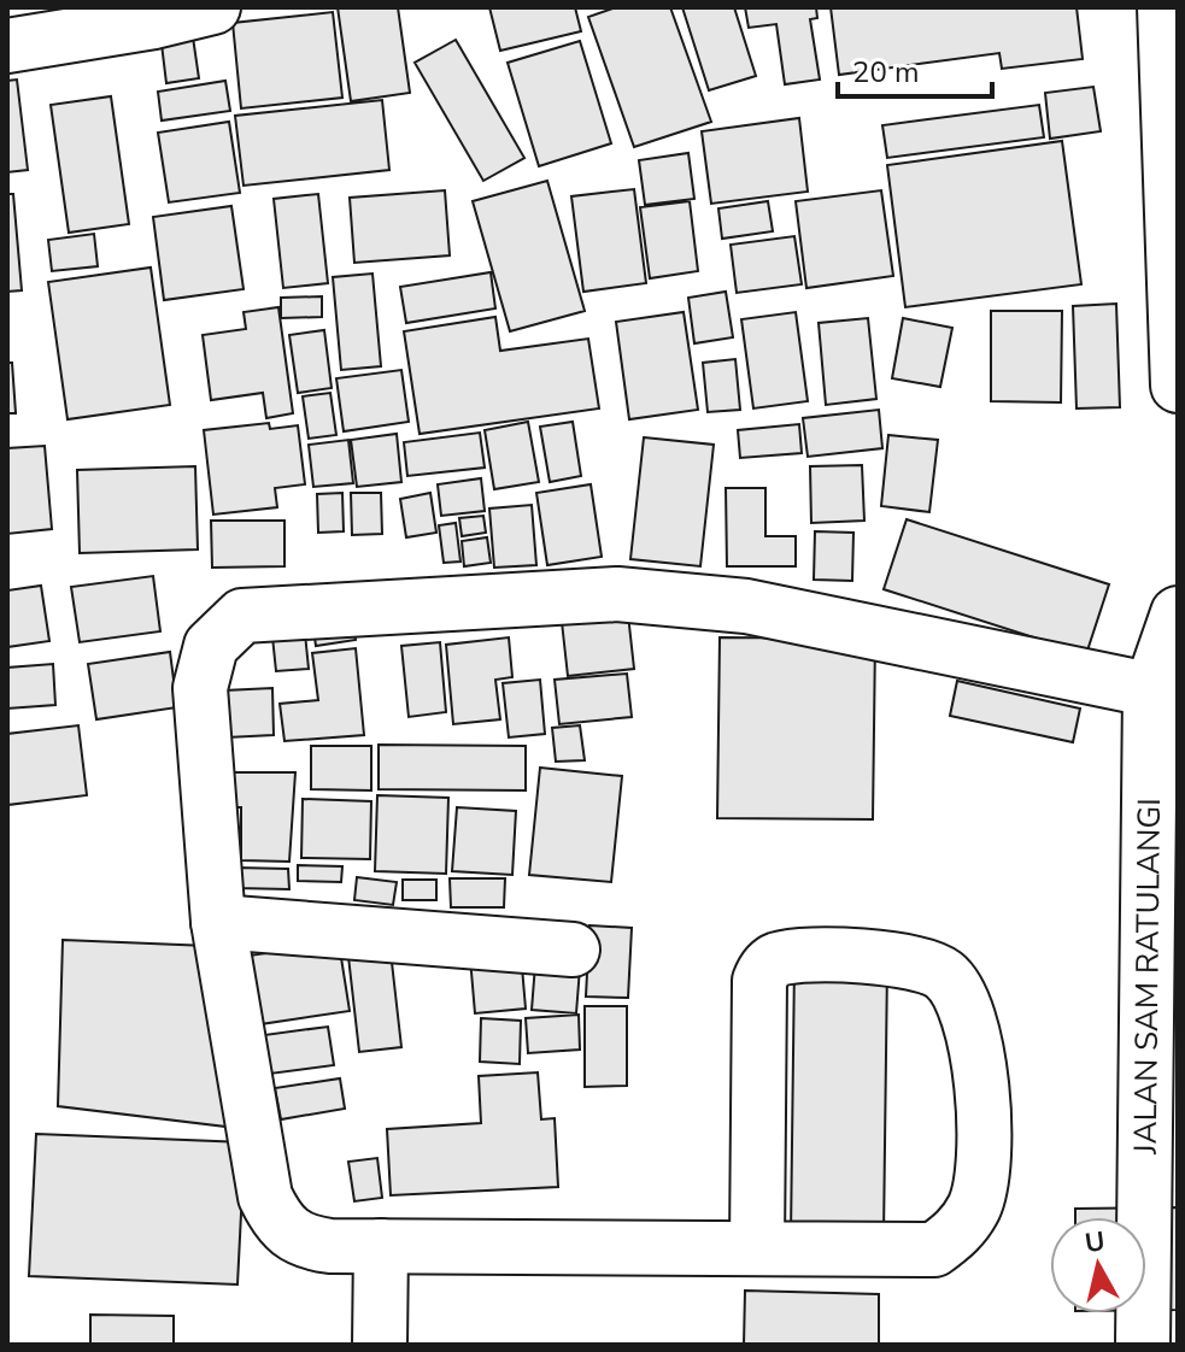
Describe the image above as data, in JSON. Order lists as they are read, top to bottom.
{
  "streets": {
    "street": ["JALAN SAM RATULANGI"]
  },
  "scale_bar": "20 m",
  "north": "top"
}
